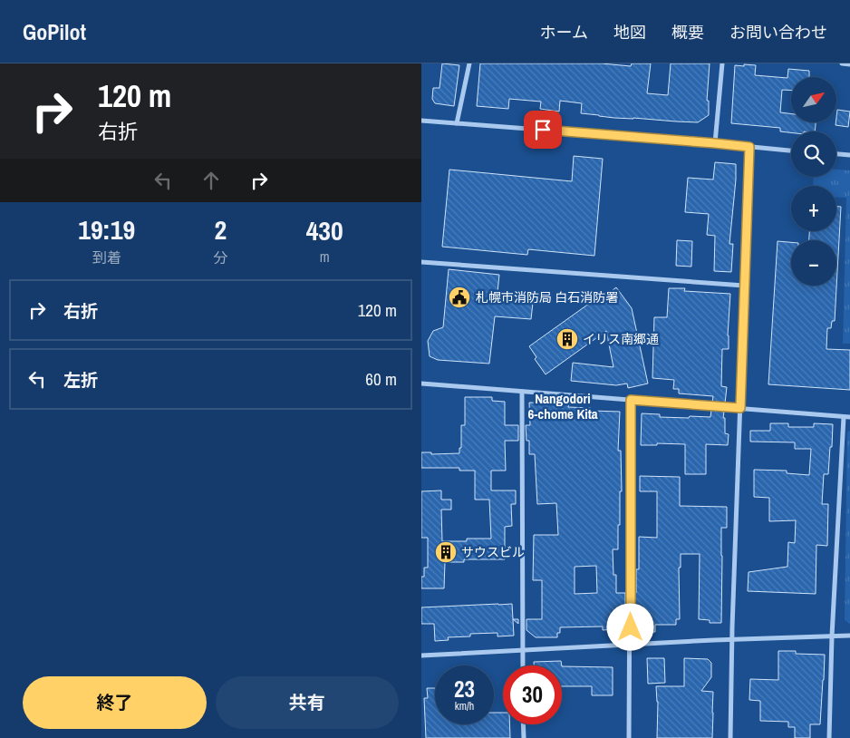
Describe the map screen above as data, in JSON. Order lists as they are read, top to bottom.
{
  "districts": ["Nangodori 6-chome Kita"],
  "places": {
    "public building": ["札幌市消防局 白石消防署"],
    "building": ["イリス南郷通", "サウスビル"]
  },
  "north": "top right",
  "page": {
    "header": "GoPilot",
    "nav": [
      "ホーム",
      "地図",
      "概要",
      "お問い合わせ"
    ],
    "turn": ["120 m", "右折"],
    "map_buttons": ["+", "−"],
    "eta": [
      "19:19",
      "到着",
      "2",
      "分",
      "430",
      "m"
    ],
    "list": [
      {
        "name": "右折",
        "value": "120 m"
      },
      {
        "name": "左折",
        "value": "60 m"
      }
    ],
    "speed": "23 km/h",
    "limit": "30",
    "buttons": ["終了", "共有"]
  }
}
